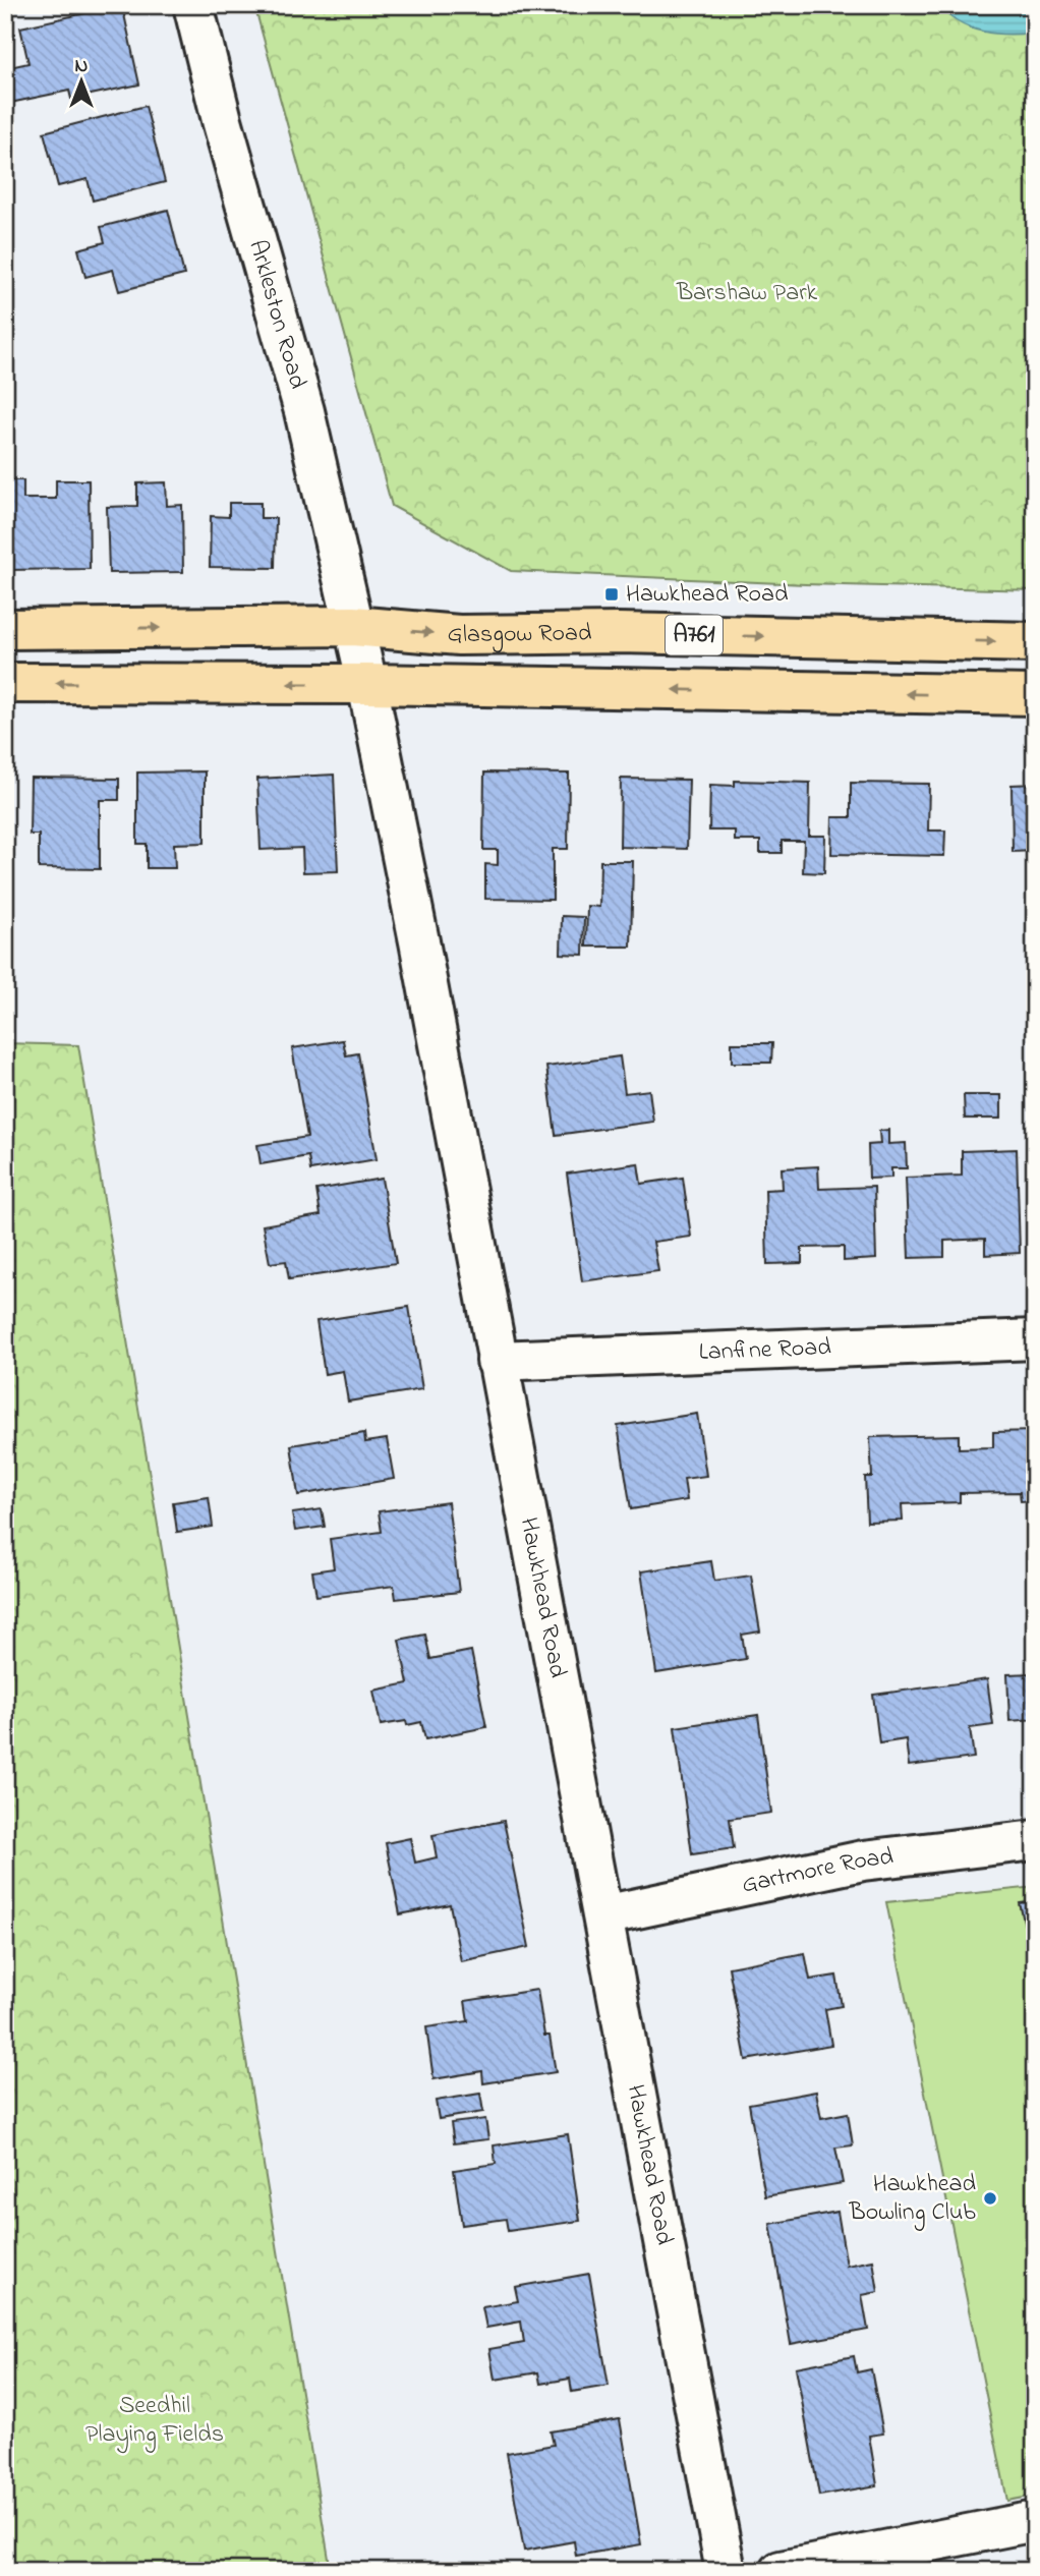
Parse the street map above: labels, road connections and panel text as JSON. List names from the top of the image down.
{
  "streets": {
    "main road": ["Glasgow Road", "A761"],
    "street": [
      "Arkleston Road",
      "Lanfine Road",
      "Hawkhead Road",
      "Gartmore Road"
    ]
  },
  "crossings": [
    ["Arkleston Road", "Glasgow Road"],
    ["Arkleston Road", "Hawkhead Road"],
    ["Glasgow Road", "Hawkhead Road"],
    ["Lanfine Road", "Hawkhead Road"],
    ["Hawkhead Road", "Gartmore Road"]
  ],
  "parks": ["Barshaw Park", "Seedhil Playing Fields"],
  "places": {
    "transit": ["Hawkhead Road"],
    "other": ["Hawkhead Bowling Club"]
  },
  "north": "top"
}
